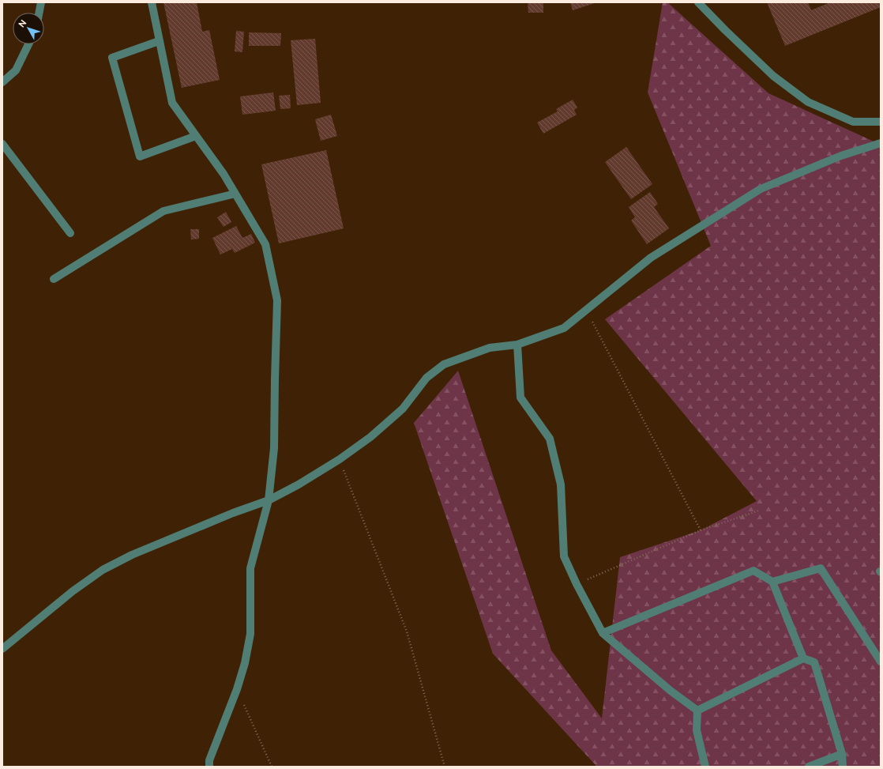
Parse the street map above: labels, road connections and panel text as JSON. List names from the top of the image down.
{
  "north": "top left"
}
